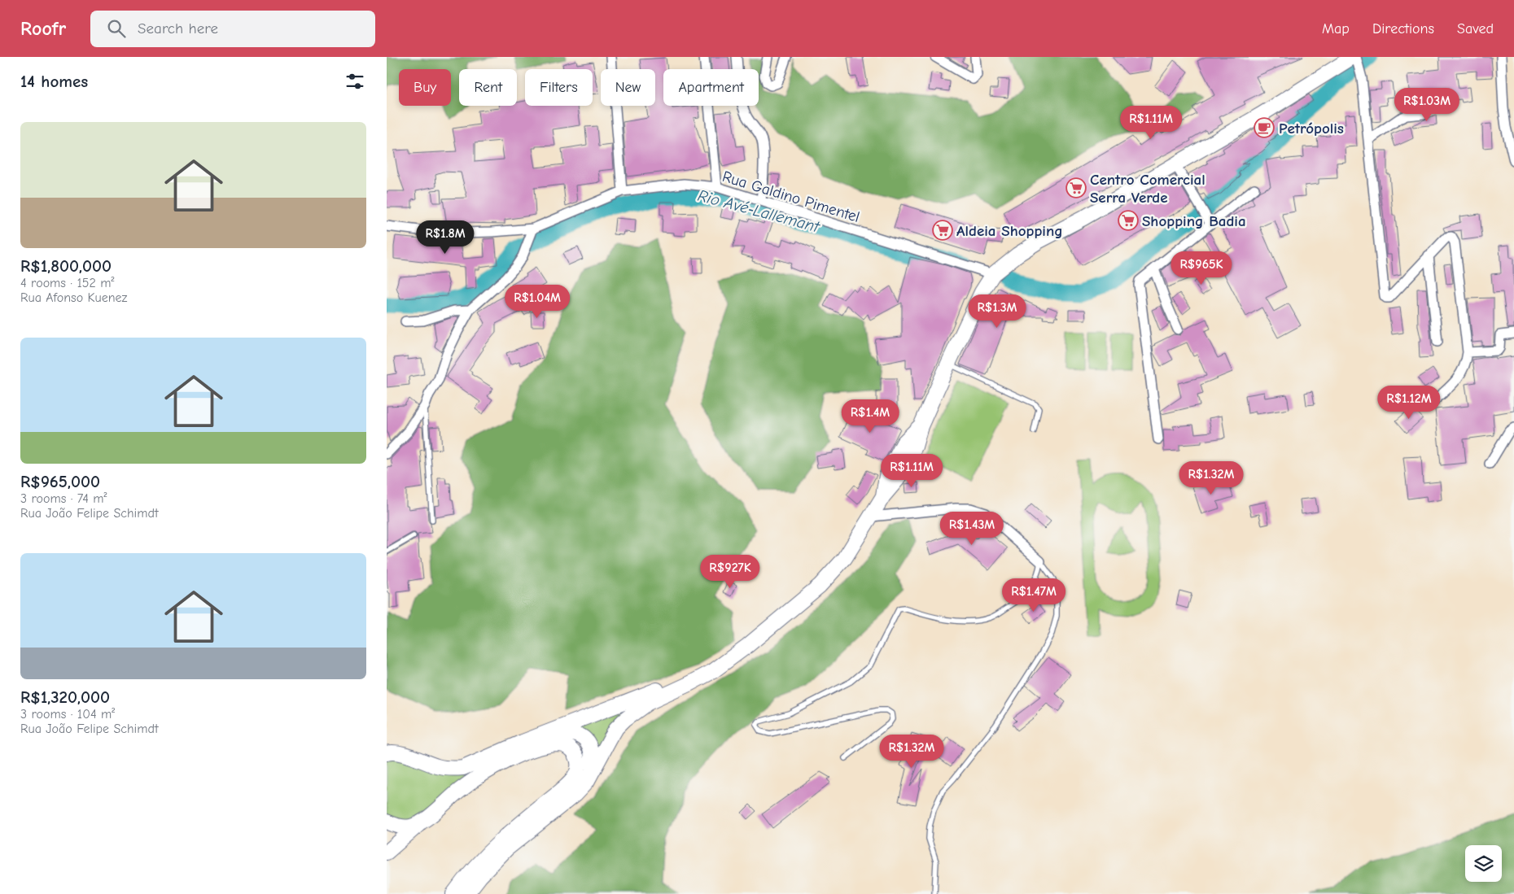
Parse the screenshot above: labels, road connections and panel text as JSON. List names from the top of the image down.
{
  "streets": {
    "street": ["Rua Galdino Pimentel"]
  },
  "water": ["Rio Avé‐Lallemant"],
  "places": {
    "cafe": ["Petrópolis"],
    "supermarket": ["Centro Comercial Serra Verde", "Shopping Badia", "Aldeia Shopping"]
  },
  "page": {
    "header": "Roofr",
    "search": "Search here",
    "nav": ["Map", "Directions", "Saved"],
    "heading": "14 homes",
    "chip": [
      "Buy",
      "Rent",
      "Filters",
      "New",
      "Apartment"
    ],
    "price": [
      "R$1.03M",
      "R$1.11M",
      "R$1.8M",
      "R$965K",
      "R$1.04M",
      "R$1.3M",
      "R$1.12M",
      "R$1.4M",
      "R$1.11M",
      "R$1.32M",
      "R$1.43M",
      "R$927K",
      "R$1.47M",
      "R$1.32M"
    ],
    "list": [
      {
        "name": "R$1,800,000",
        "note": "4 rooms · 152 m² · Rua Afonso Kuenez"
      },
      {
        "name": "R$965,000",
        "note": "3 rooms · 74 m² · Rua João Felipe Schimdt"
      },
      {
        "name": "R$1,320,000",
        "note": "3 rooms · 104 m² · Rua João Felipe Schimdt"
      }
    ]
  }
}
